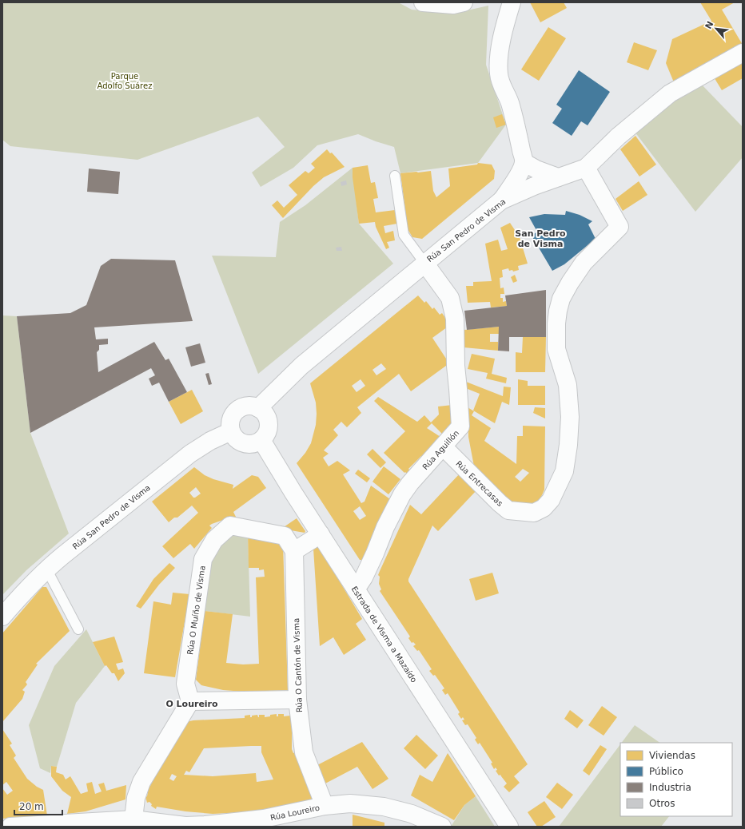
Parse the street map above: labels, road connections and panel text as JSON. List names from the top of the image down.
{
  "streets": {
    "street": [
      "Rúa San Pedro de Visma",
      "Rúa Aguillón",
      "Rúa Entrecasas",
      "Rúa O Muíño de Visma",
      "Estrada de Visma a Mazaído",
      "Rúa O Cantón de Visma",
      "Rúa Loureiro"
    ]
  },
  "crossings": [
    ["Rúa San Pedro de Visma", "Rúa Aguillón"],
    ["Rúa San Pedro de Visma", "Rúa Entrecasas"],
    ["Rúa San Pedro de Visma", "Estrada de Visma a Mazaído"],
    ["Rúa Aguillón", "Rúa Entrecasas"],
    ["Rúa Aguillón", "Estrada de Visma a Mazaído"],
    ["Rúa O Muíño de Visma", "Rúa O Cantón de Visma"],
    ["Rúa O Cantón de Visma", "Rúa Loureiro"]
  ],
  "districts": ["San Pedro de Visma", "O Loureiro"],
  "parks": ["Parque Adolfo Suárez"],
  "legend": [
    "Viviendas",
    "Público",
    "Industria",
    "Otros"
  ],
  "scale_bar": "20 m",
  "north": "top left"
}
